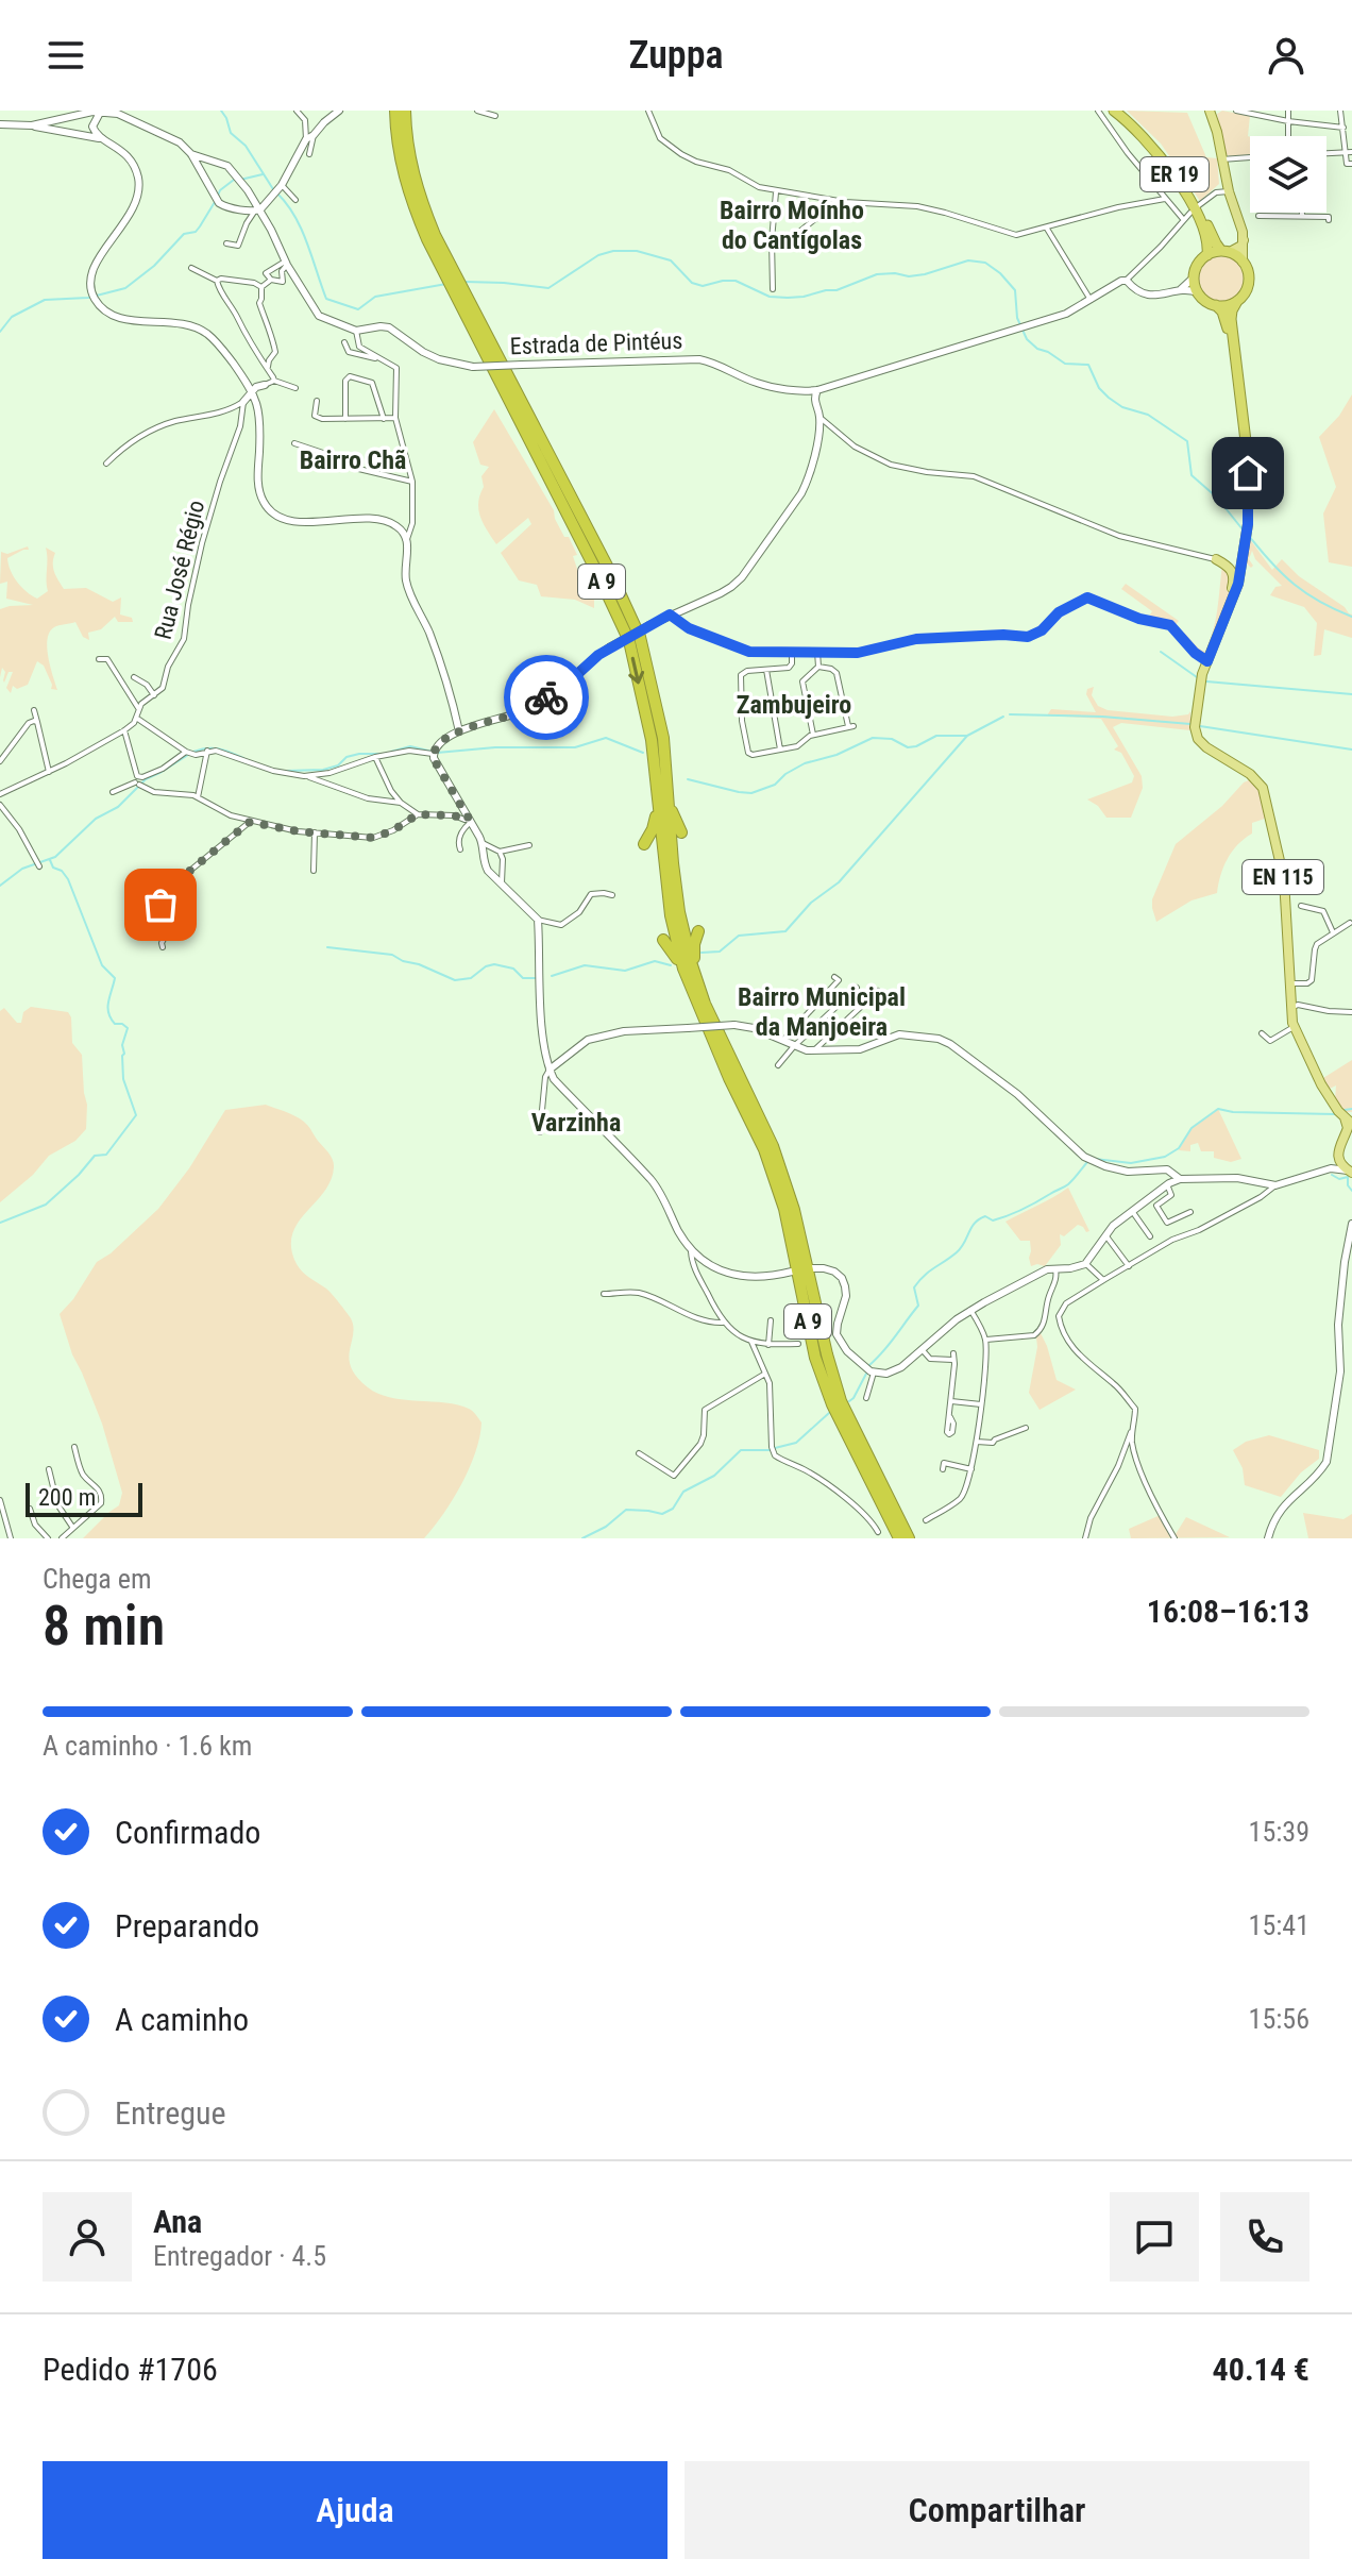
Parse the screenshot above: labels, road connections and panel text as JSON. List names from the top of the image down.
{
  "streets": {
    "highway": ["ER 19", "A 9", "EN 115"],
    "street": ["Estrada de Pintéus", "Rua José Régio"]
  },
  "crossings": [
    ["ER 19", "EN 115"]
  ],
  "districts": [
    "Bairro Moínho do Cantígolas",
    "Bairro Chã",
    "Zambujeiro",
    "Bairro Municipal da Manjoeira",
    "Varzinha"
  ],
  "scale_bar": "200 m",
  "page": {
    "header": "Zuppa",
    "scale": "200 m",
    "heading": ["8 min", "Chega em", "16:08–16:13"],
    "panel": [
      "Ana",
      "Entregador · 4.5",
      "Pedido #1706",
      "40.14 €"
    ],
    "bar": "A caminho · 1.6 km",
    "list": [
      ["Confirmado", "15:39"],
      ["Preparando", "15:41"],
      ["A caminho", "15:56"],
      "Entregue"
    ],
    "buttons": ["Ajuda", "Compartilhar"]
  }
}
